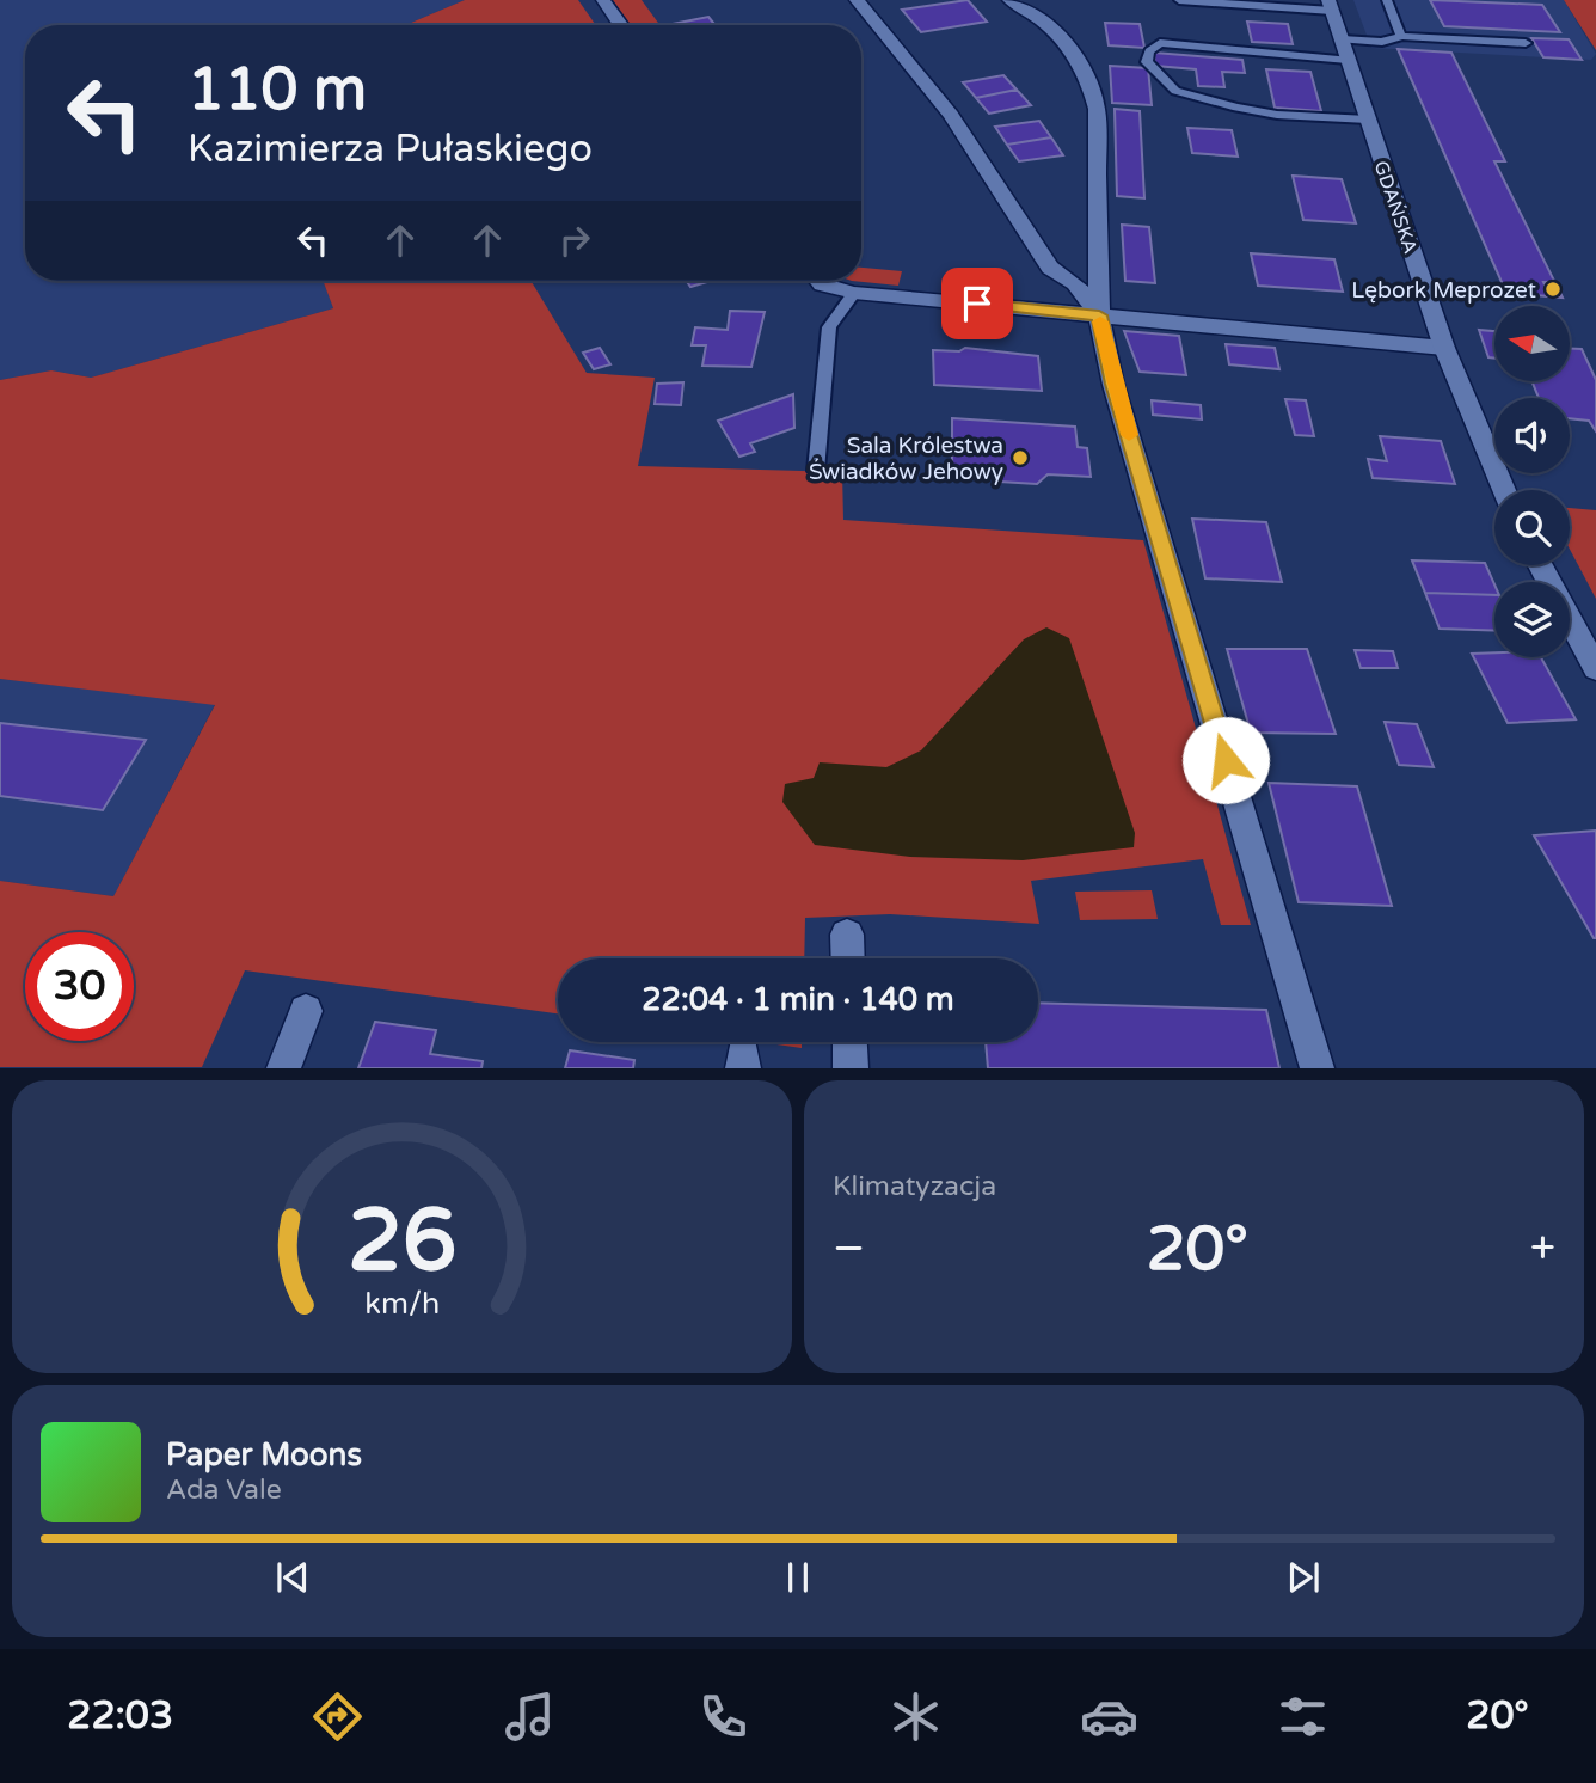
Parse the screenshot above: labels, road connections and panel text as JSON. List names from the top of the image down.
{
  "streets": {
    "street": ["GDAŃSKA"]
  },
  "places": ["Lębork Meprozet", "Sala Królestwa Świadków Jehowy"],
  "north": "left",
  "page": {
    "turn": ["110 m", "Kazimierza Pułaskiego"],
    "limit": "30",
    "trip": "22:04 · 1 min · 140 m",
    "tile": "Klimatyzacja",
    "heat": ["−", "20°", "+"],
    "song": ["Paper Moons", "Ada Vale"],
    "tabs": ["22:03", "20°"],
    "gauge": ["26", "km/h"]
  }
}
